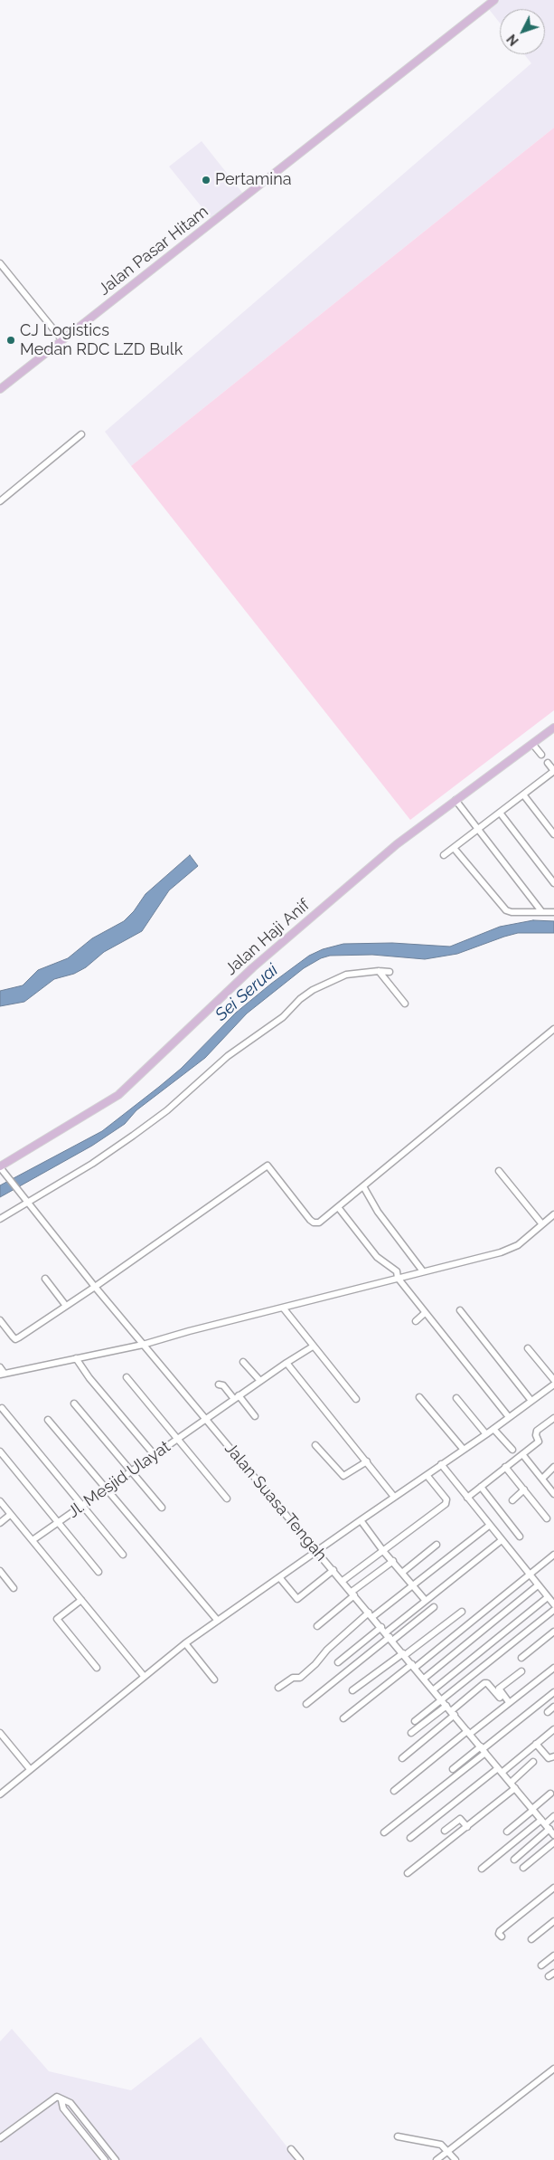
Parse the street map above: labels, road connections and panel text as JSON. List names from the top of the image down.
{
  "streets": {
    "main road": ["Jalan Pasar Hitam", "Jalan Haji Anif"],
    "street": ["Jl. Mesjid Ulayat", "Jalan Suasa Tengah"]
  },
  "crossings": [
    ["Jalan Haji Anif", "Jalan Suasa Tengah"],
    ["Jl. Mesjid Ulayat", "Jalan Suasa Tengah"]
  ],
  "water": ["Sei Seruai"],
  "places": ["Pertamina", "CJ Logistics Medan RDC LZD Bulk"],
  "north": "bottom left"
}
